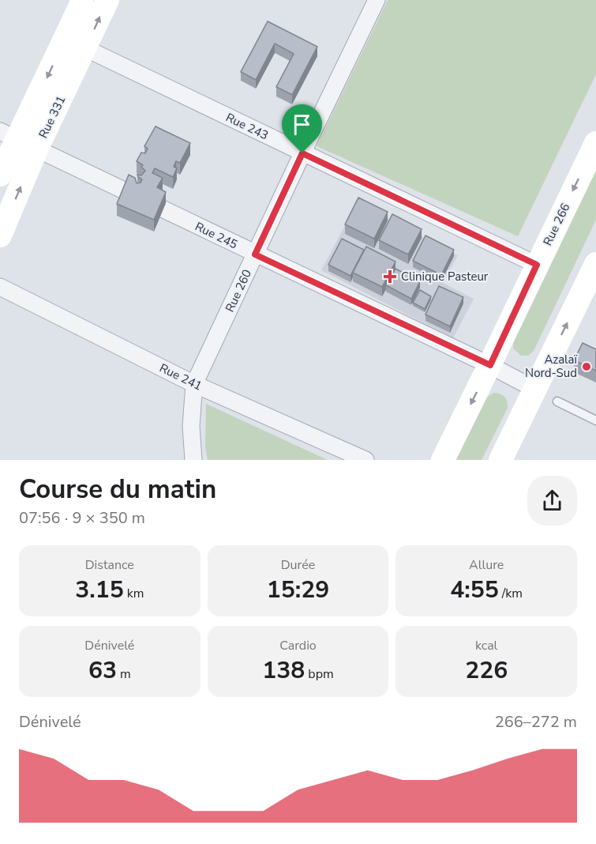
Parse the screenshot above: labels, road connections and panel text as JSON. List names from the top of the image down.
{
  "streets": {
    "main road": ["Rue 331", "Rue 266"],
    "street": [
      "Rue 243",
      "Rue 245",
      "Rue 260",
      "Rue 241"
    ]
  },
  "crossings": [
    ["Rue 331", "Rue 243"],
    ["Rue 331", "Rue 245"],
    ["Rue 243", "Rue 266"],
    ["Rue 243", "Rue 260"],
    ["Rue 266", "Rue 245"],
    ["Rue 245", "Rue 260"],
    ["Rue 260", "Rue 241"]
  ],
  "places": {
    "health": ["Clinique Pasteur"],
    "other": ["Azalaï Nord-Sud"]
  },
  "page": {
    "heading": ["Course du matin", "07:56 · 9 × 350 m"],
    "stats": [
      ["Distance", "3.15 km"],
      ["Durée", "15:29"],
      ["Allure", "4:55 /km"],
      ["Dénivelé", "63 m"],
      ["Cardio", "138 bpm"],
      ["kcal", "226"]
    ],
    "chart": ["Dénivelé", "266–272 m"]
  }
}
